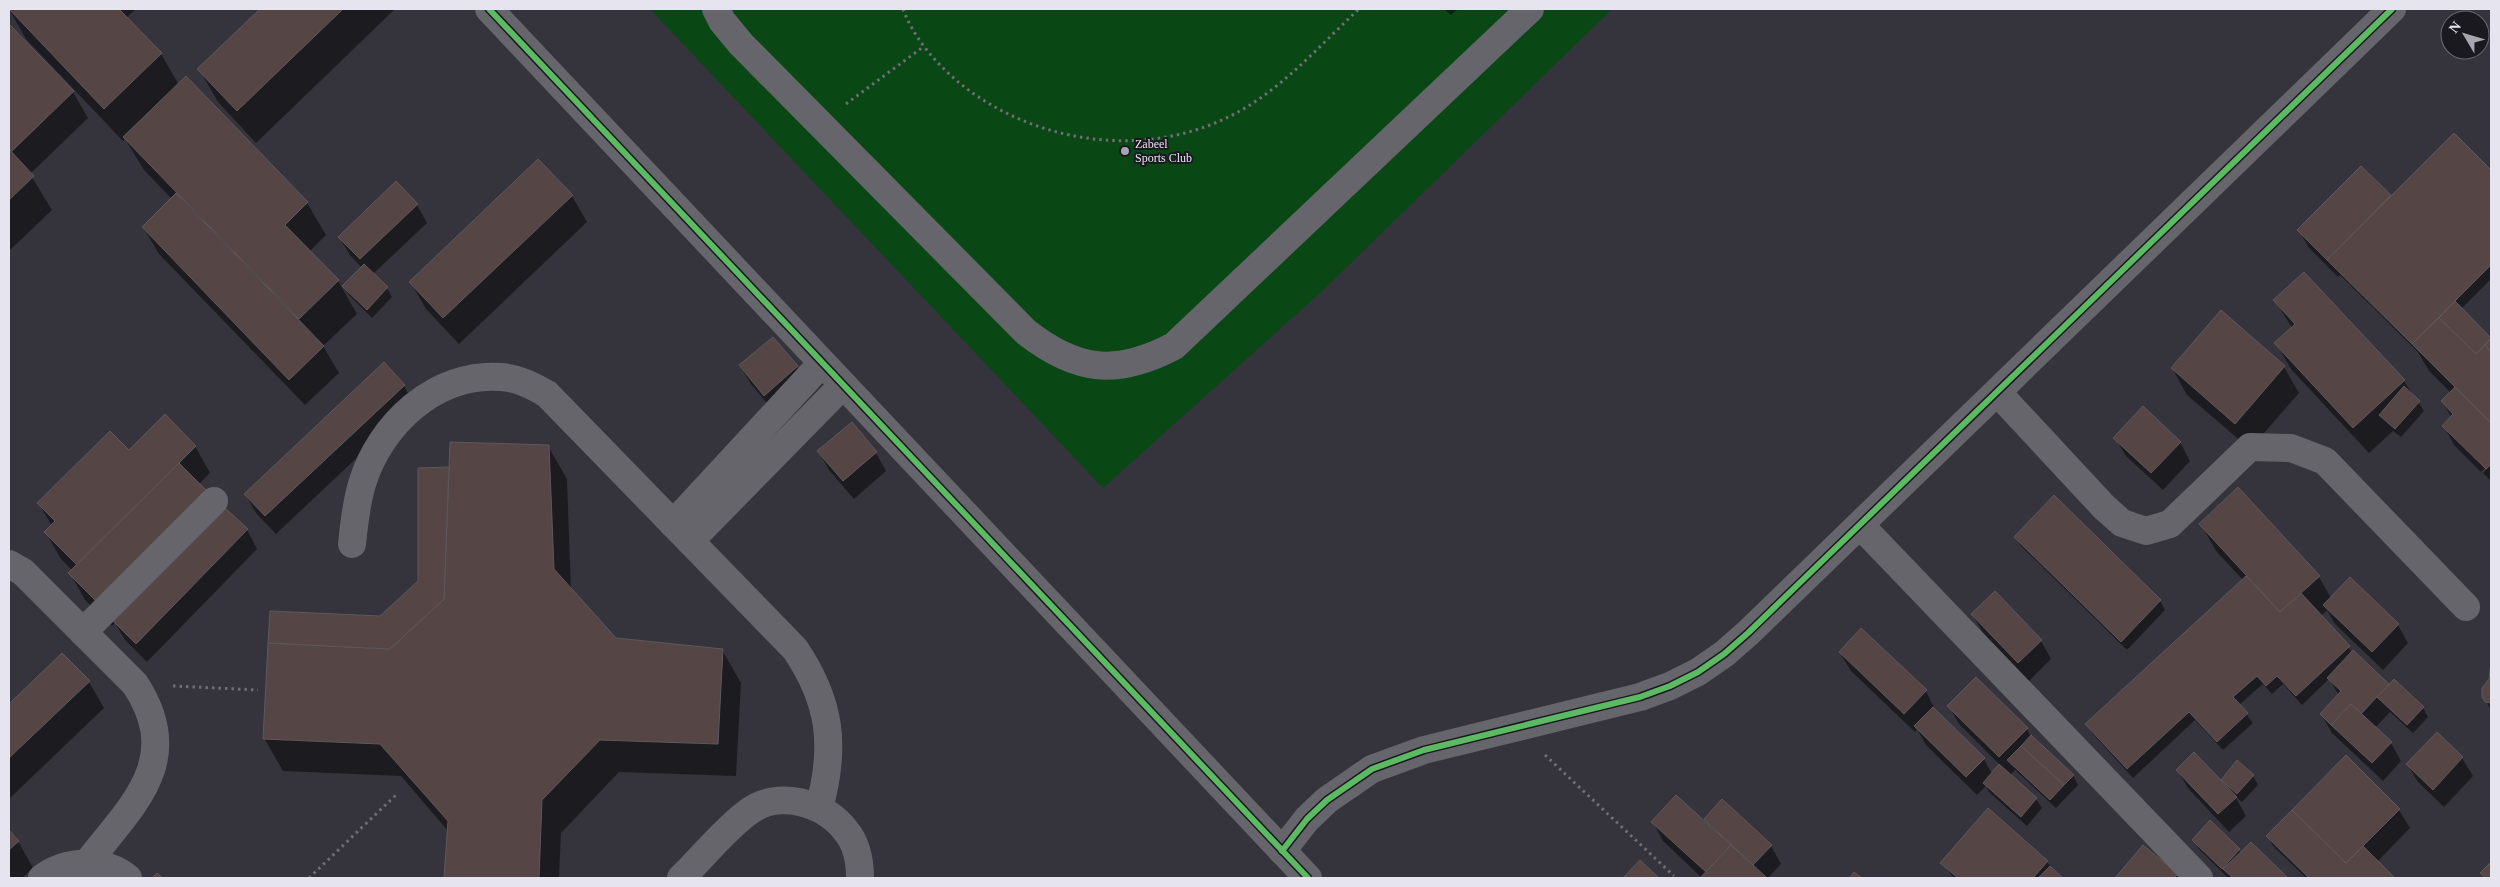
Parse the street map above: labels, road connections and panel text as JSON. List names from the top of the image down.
{
  "places": ["Zabeel Sports Club"],
  "north": "top left"
}
